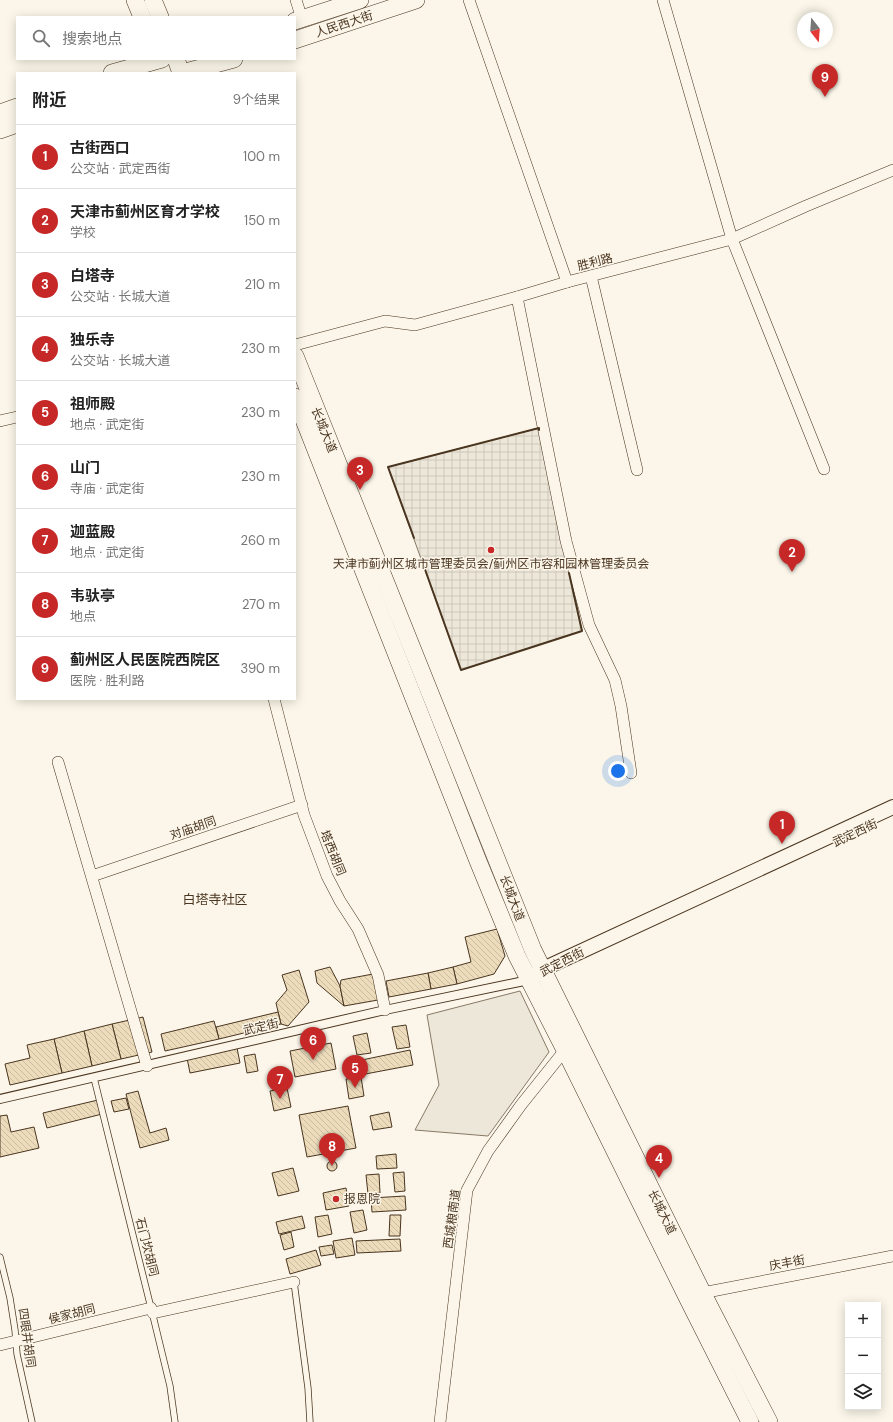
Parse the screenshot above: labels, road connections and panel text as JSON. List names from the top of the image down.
{
  "streets": {
    "main road": ["人民西大街", "长城大道"],
    "street": [
      "胜利路",
      "对庙胡同",
      "武定西街",
      "塔西胡同",
      "武定街",
      "西城粮南道",
      "庆丰街",
      "侯家胡同"
    ],
    "lane": ["石门坎胡同", "四眼井胡同"]
  },
  "crossings": [
    ["长城大道", "武定西街"],
    ["长城大道", "武定街"],
    ["长城大道", "西城粮南道"],
    ["长城大道", "庆丰街"],
    ["对庙胡同", "塔西胡同"],
    ["武定西街", "武定街"],
    ["塔西胡同", "武定街"],
    ["武定街", "石门坎胡同"],
    ["石门坎胡同", "侯家胡同"],
    ["侯家胡同", "四眼井胡同"]
  ],
  "districts": ["白塔寺社区"],
  "places": ["天津市蓟州区城市管理委员会/蓟州区市容和园林管理委员会", "报恩院"],
  "north": "bottom",
  "page": {
    "search": "搜索地点",
    "pins": [
      "9",
      "3",
      "2",
      "1",
      "6",
      "5",
      "7",
      "8",
      "4"
    ],
    "heading": ["附近", "9个结果"],
    "list": [
      {
        "mark": "1",
        "name": "古街西口",
        "note": "公交站 · 武定西街",
        "value": "100 m"
      },
      {
        "mark": "2",
        "name": "天津市蓟州区育才学校",
        "note": "学校",
        "value": "150 m"
      },
      {
        "mark": "3",
        "name": "白塔寺",
        "note": "公交站 · 长城大道",
        "value": "210 m"
      },
      {
        "mark": "4",
        "name": "独乐寺",
        "note": "公交站 · 长城大道",
        "value": "230 m"
      },
      {
        "mark": "5",
        "name": "祖师殿",
        "note": "地点 · 武定街",
        "value": "230 m"
      },
      {
        "mark": "6",
        "name": "山门",
        "note": "寺庙 · 武定街",
        "value": "230 m"
      },
      {
        "mark": "7",
        "name": "迦蓝殿",
        "note": "地点 · 武定街",
        "value": "260 m"
      },
      {
        "mark": "8",
        "name": "韦驮亭",
        "note": "地点",
        "value": "270 m"
      },
      {
        "mark": "9",
        "name": "蓟州区人民医院西院区",
        "note": "医院 · 胜利路",
        "value": "390 m"
      }
    ],
    "map_buttons": ["+", "−"]
  }
}
